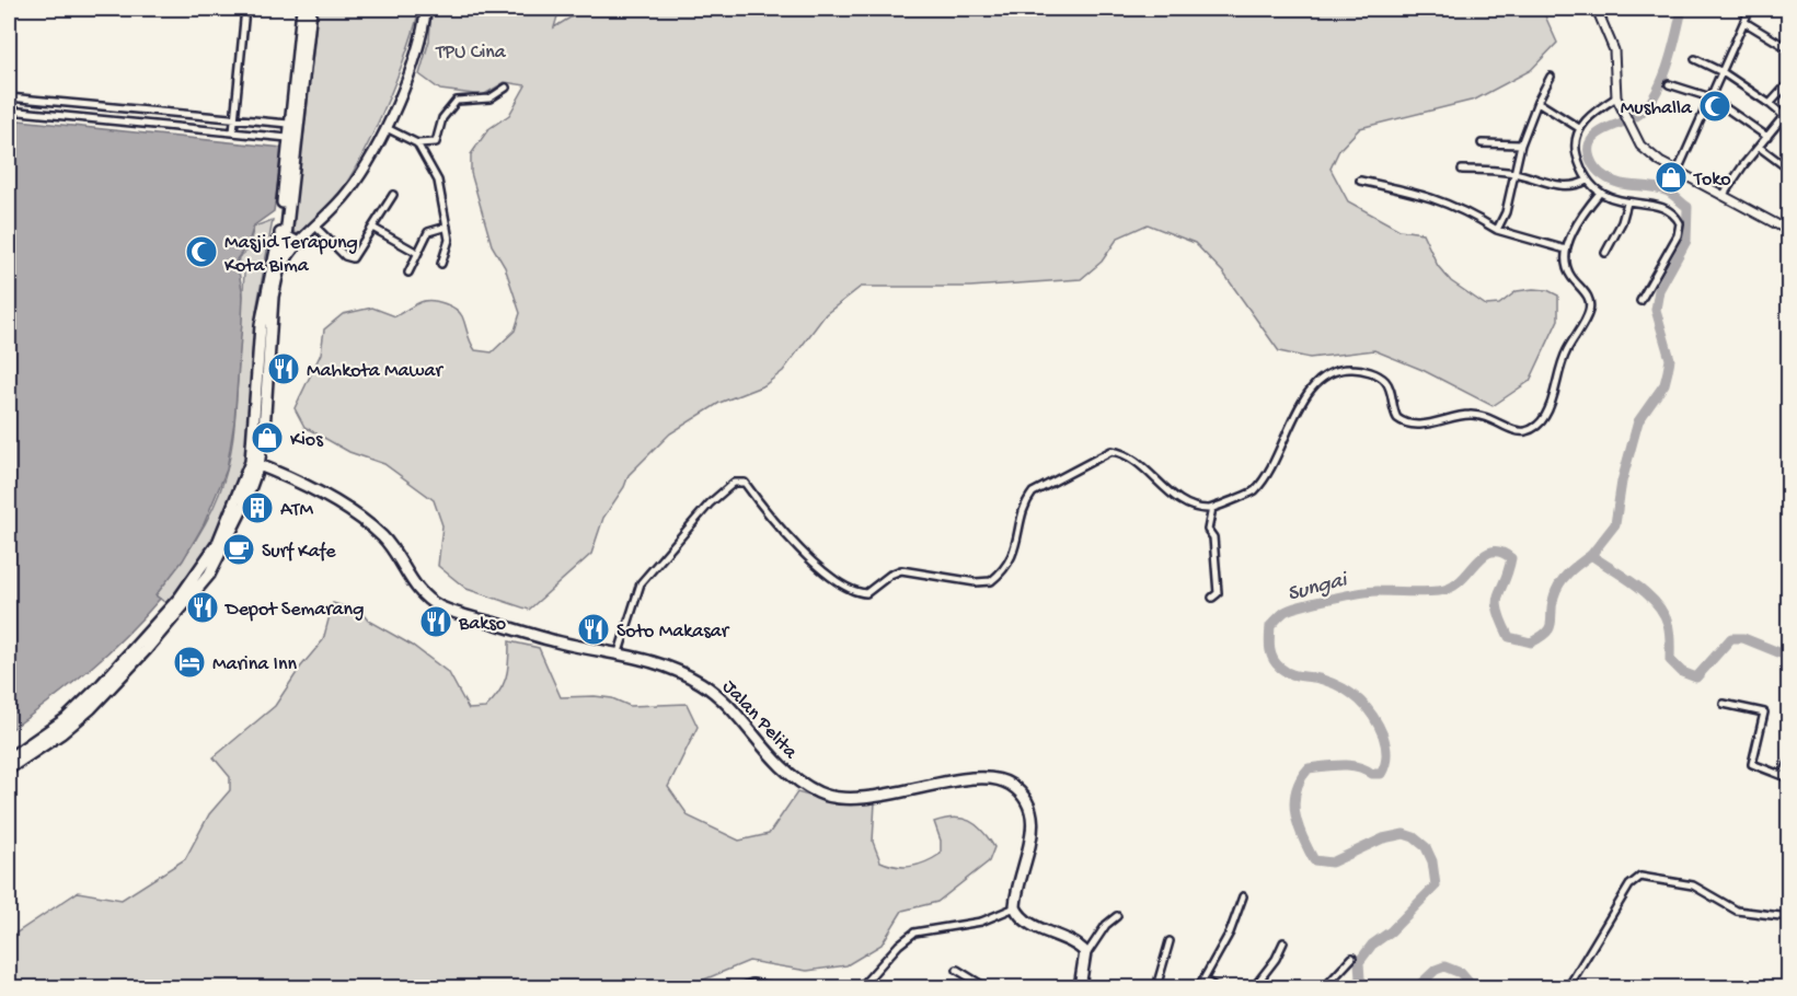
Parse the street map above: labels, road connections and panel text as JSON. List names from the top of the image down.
{
  "streets": {
    "highway": ["Jalan Pelita"]
  },
  "water": ["Sungai"],
  "parks": ["TPU Cina"],
  "places": {
    "mosque": ["Mushalla", "Masjid Terapung Kota Bima"],
    "shop": ["Toko", "Kios"],
    "restaurant": [
      "Mahkota Mawar",
      "Depot Semarang",
      "Bakso",
      "Soto Makasar"
    ],
    "building": ["ATM"],
    "cafe": ["Surf Kafe"],
    "hotel": ["Marina Inn"]
  }
}
